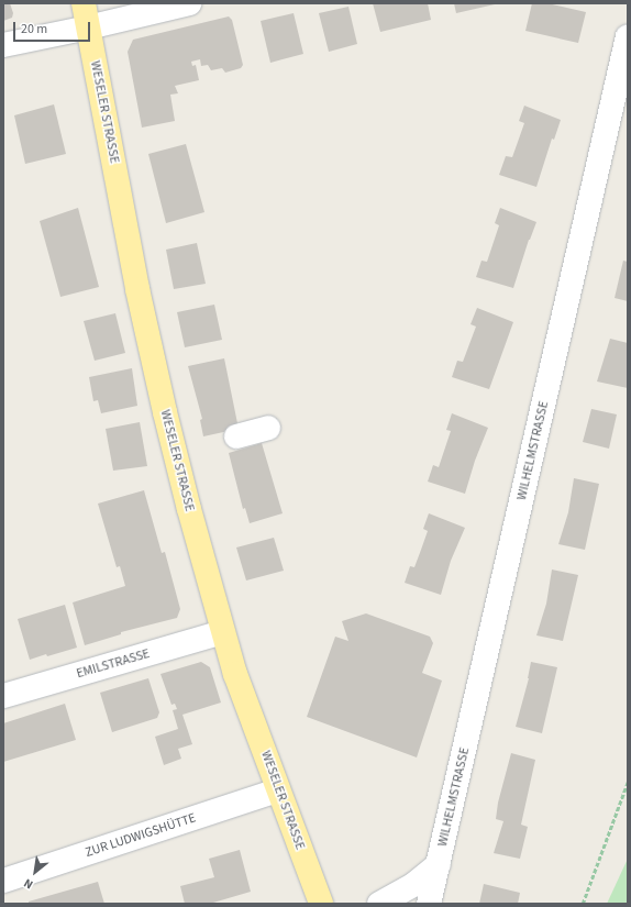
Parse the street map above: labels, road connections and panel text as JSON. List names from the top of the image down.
{
  "streets": {
    "main road": ["WESELER STRASSE"],
    "street": ["WILHELMSTRASSE", "EMILSTRASSE", "ZUR LUDWIGSHÜTTE"]
  },
  "crossings": [
    ["WESELER STRASSE", "EMILSTRASSE"],
    ["WESELER STRASSE", "ZUR LUDWIGSHÜTTE"]
  ],
  "scale_bar": "20 m",
  "north": "bottom left"
}
